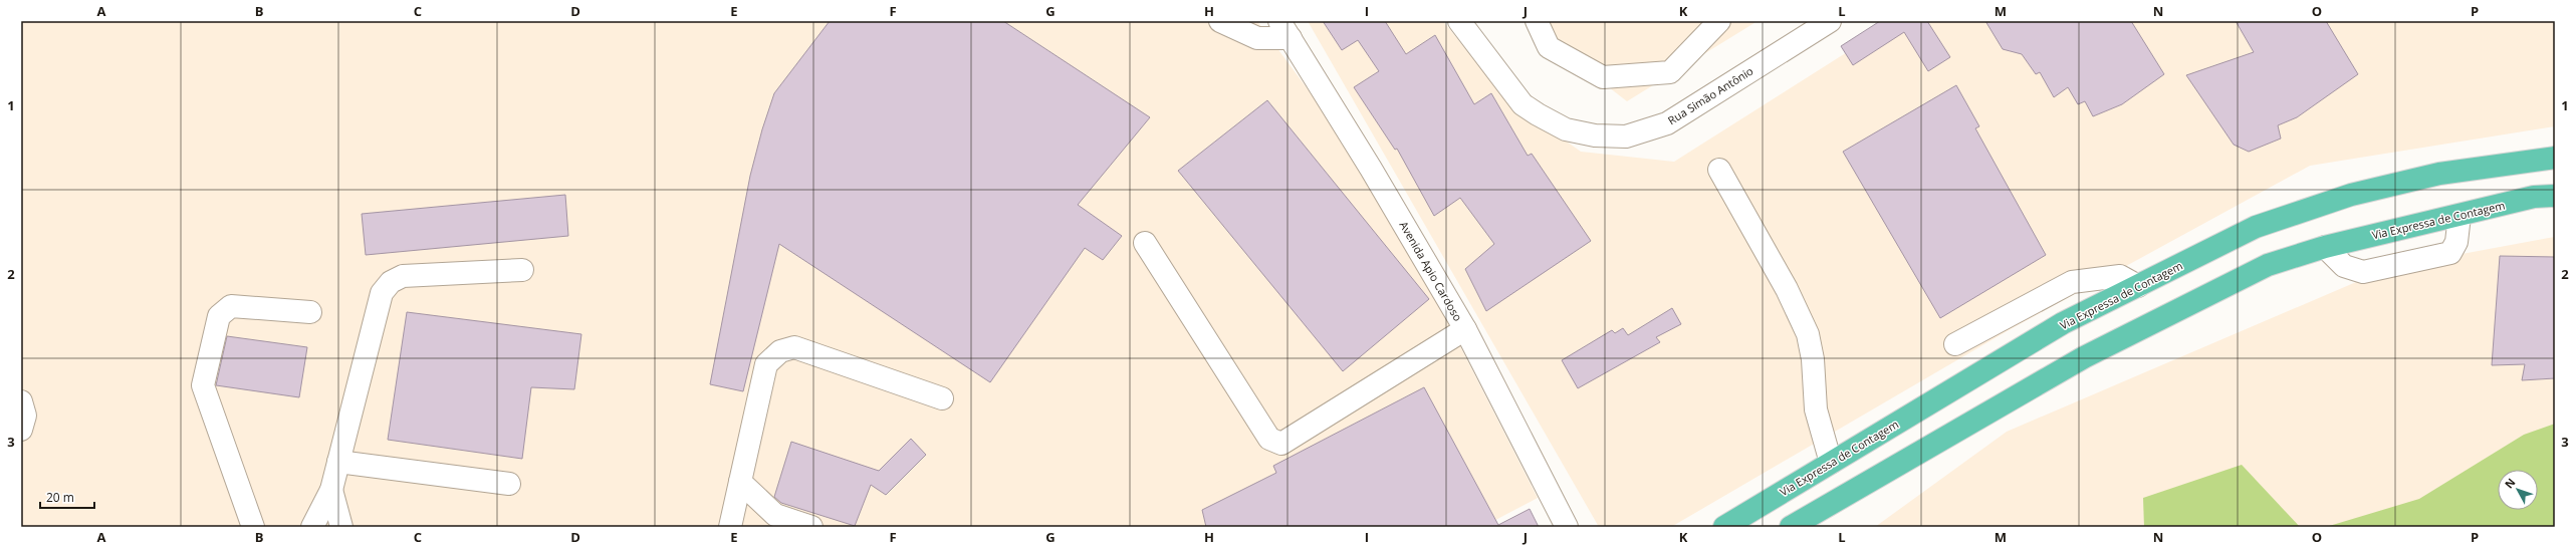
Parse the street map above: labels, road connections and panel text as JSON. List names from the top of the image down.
{
  "streets": {
    "highway": ["Via Expressa de Contagem"],
    "street": ["Rua Simão Antônio", "Avenida Apio Cardoso"]
  },
  "scale_bar": "20 m",
  "north": "top left",
  "grid": {
    "columns": [
      "A",
      "B",
      "C",
      "D",
      "E",
      "F",
      "G",
      "H",
      "I",
      "J",
      "K",
      "L",
      "M",
      "N",
      "O",
      "P"
    ],
    "rows": ["1", "2", "3"]
  }
}
